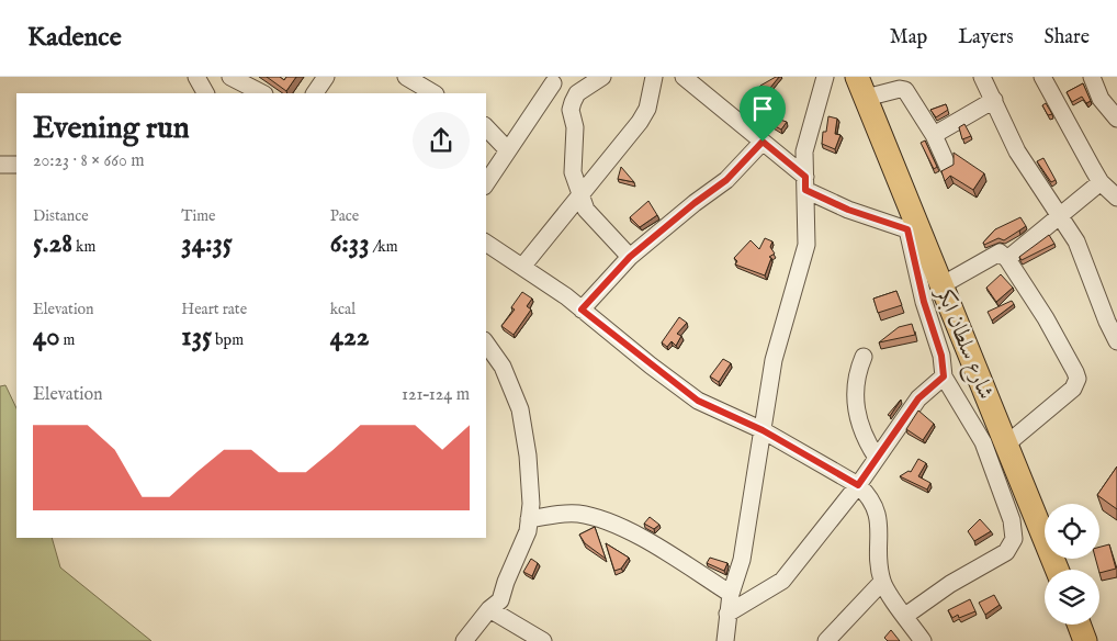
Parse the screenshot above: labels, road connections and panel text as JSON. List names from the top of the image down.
{
  "streets": {
    "highway": ["شارع سلطان ابكر"]
  },
  "page": {
    "header": "Kadence",
    "nav": ["Map", "Layers", "Share"],
    "heading": ["Evening run", "20:23 · 8 × 660 m"],
    "stats": [
      ["Distance", "5.28 km"],
      ["Time", "34:35"],
      ["Pace", "6:33 /km"],
      ["Elevation", "40 m"],
      ["Heart rate", "135 bpm"],
      ["kcal", "422"]
    ],
    "chart": ["Elevation", "121–124 m"]
  }
}
